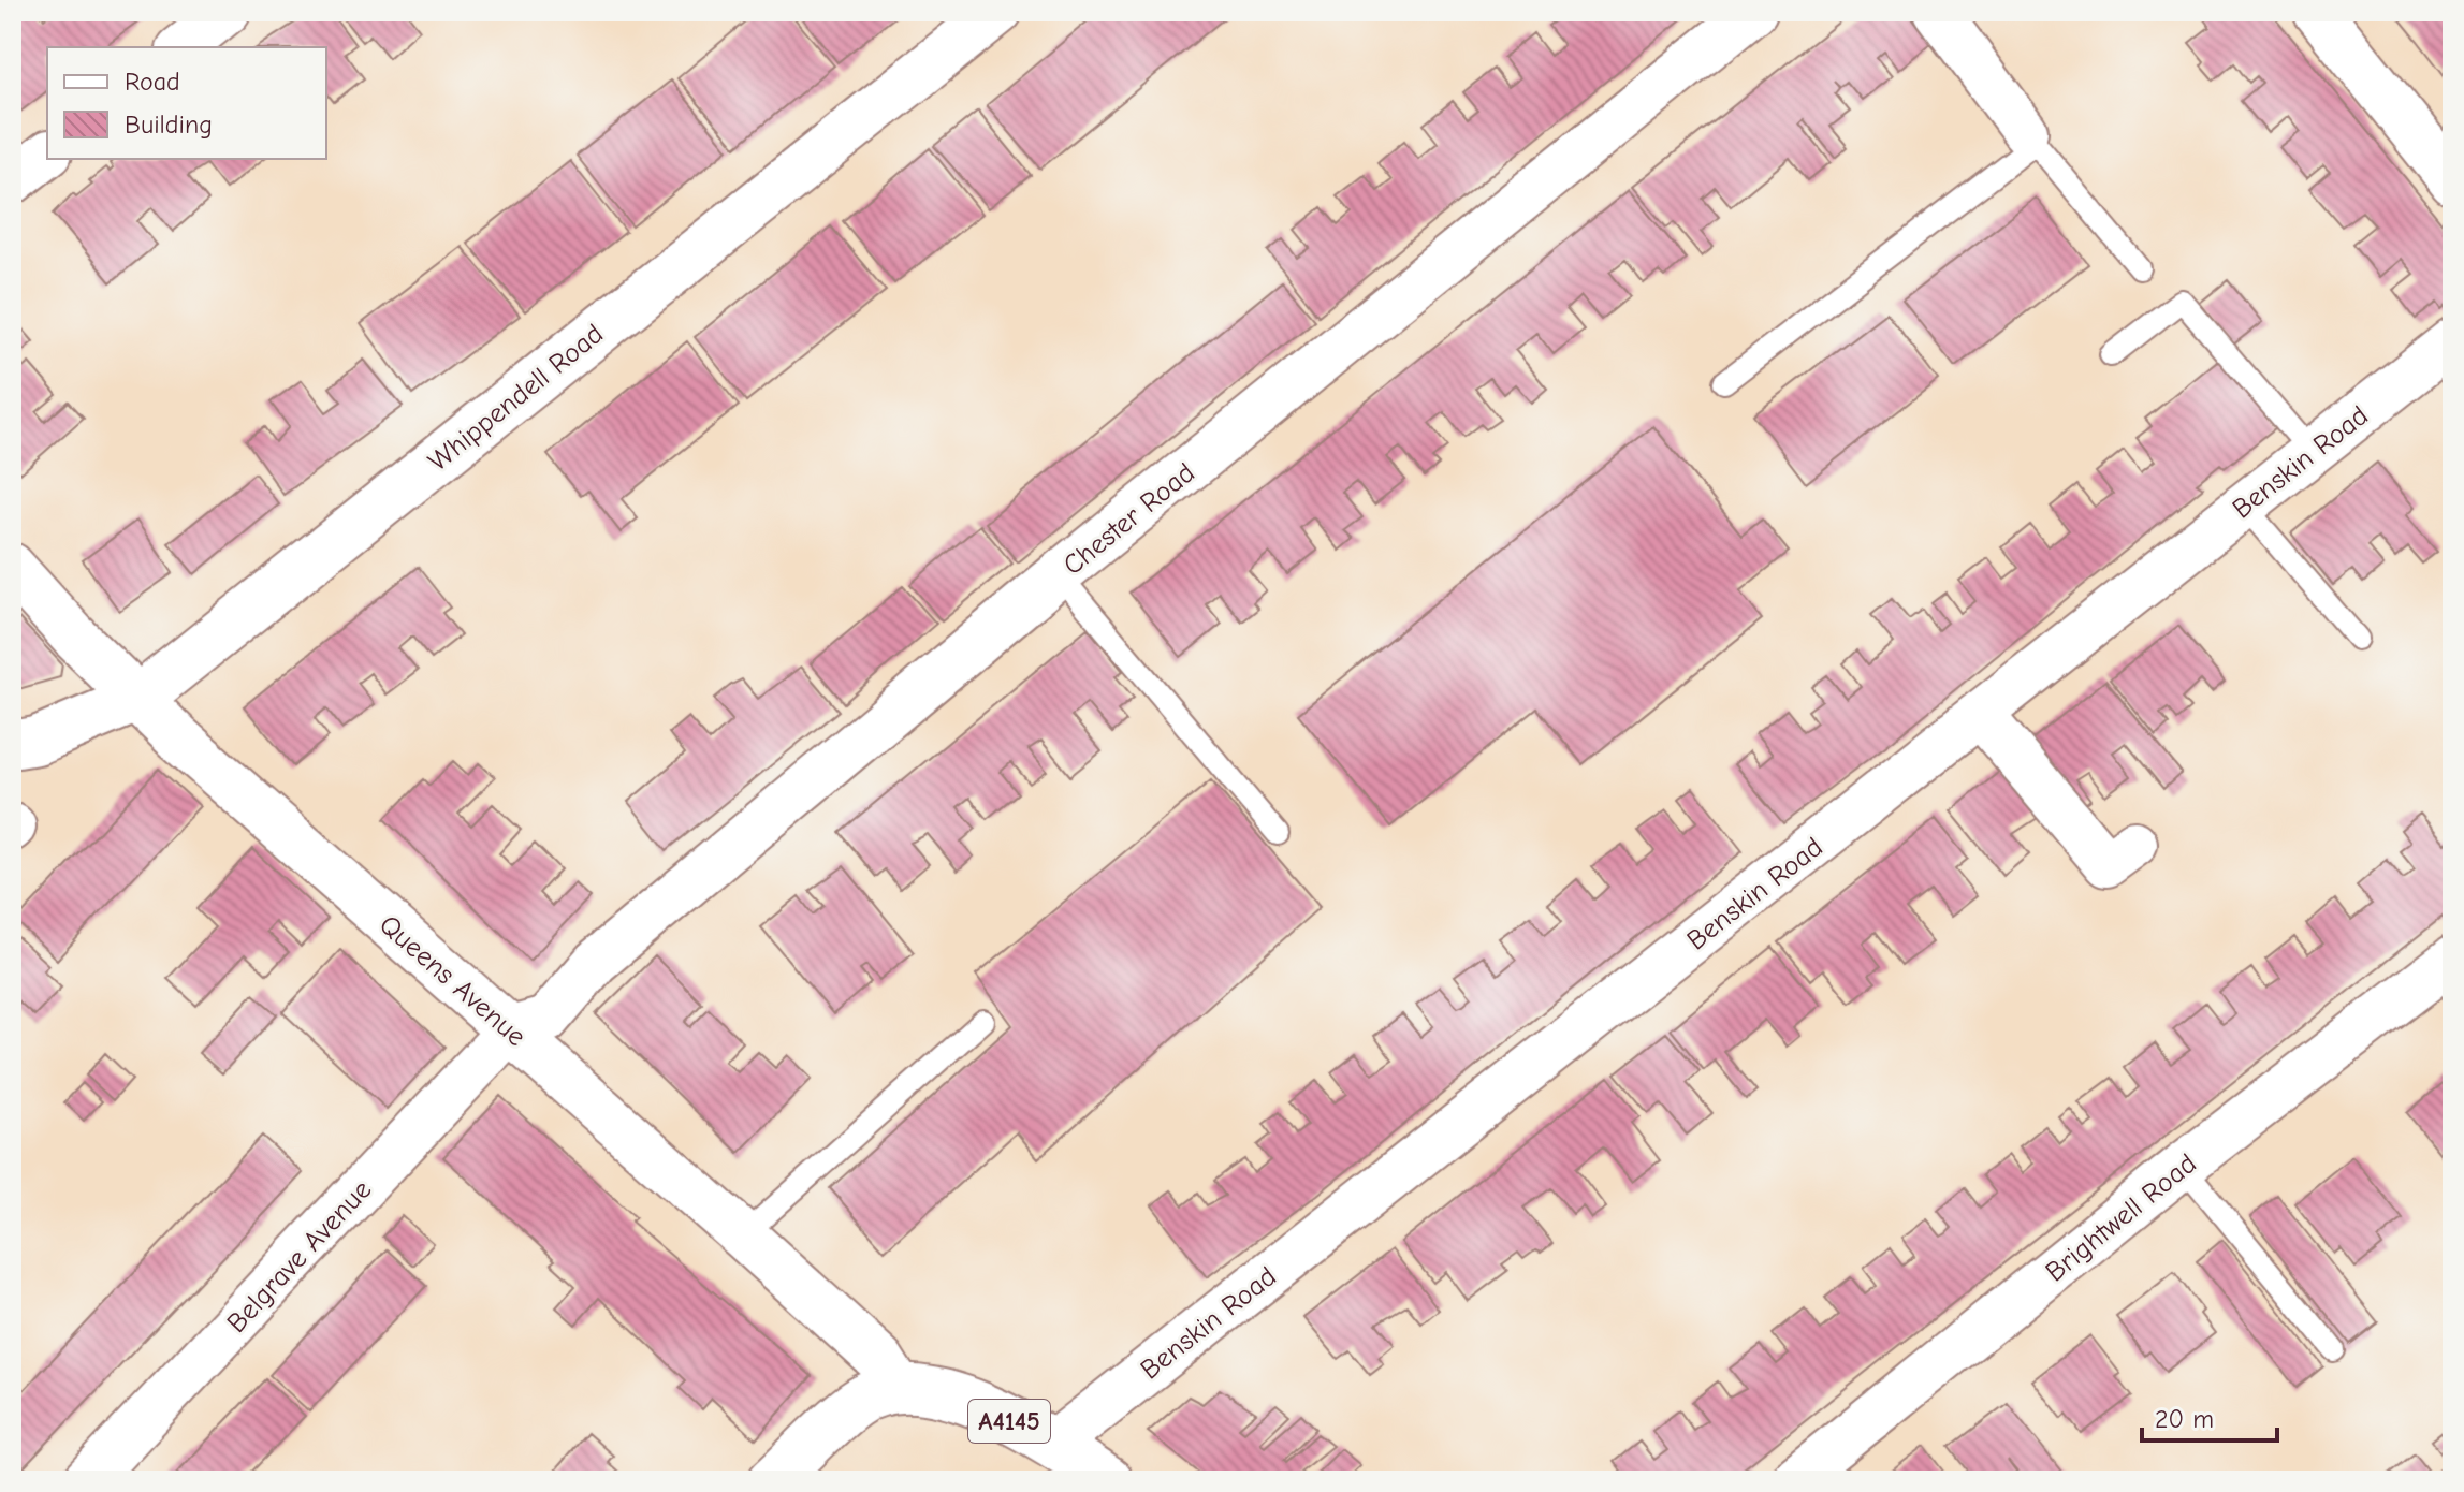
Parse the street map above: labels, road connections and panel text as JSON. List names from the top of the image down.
{
  "streets": {
    "street": [
      "Whippendell Road",
      "Benskin Road",
      "Chester Road",
      "Queens Avenue",
      "Brightwell Road",
      "Belgrave Avenue",
      "A4145"
    ]
  },
  "crossings": [
    ["Whippendell Road", "Queens Avenue"],
    ["Benskin Road", "A4145"],
    ["Chester Road", "Queens Avenue"],
    ["Chester Road", "Belgrave Avenue"],
    ["Queens Avenue", "Belgrave Avenue"],
    ["Queens Avenue", "A4145"]
  ],
  "legend": ["Road", "Building"],
  "scale_bar": "20 m"
}
